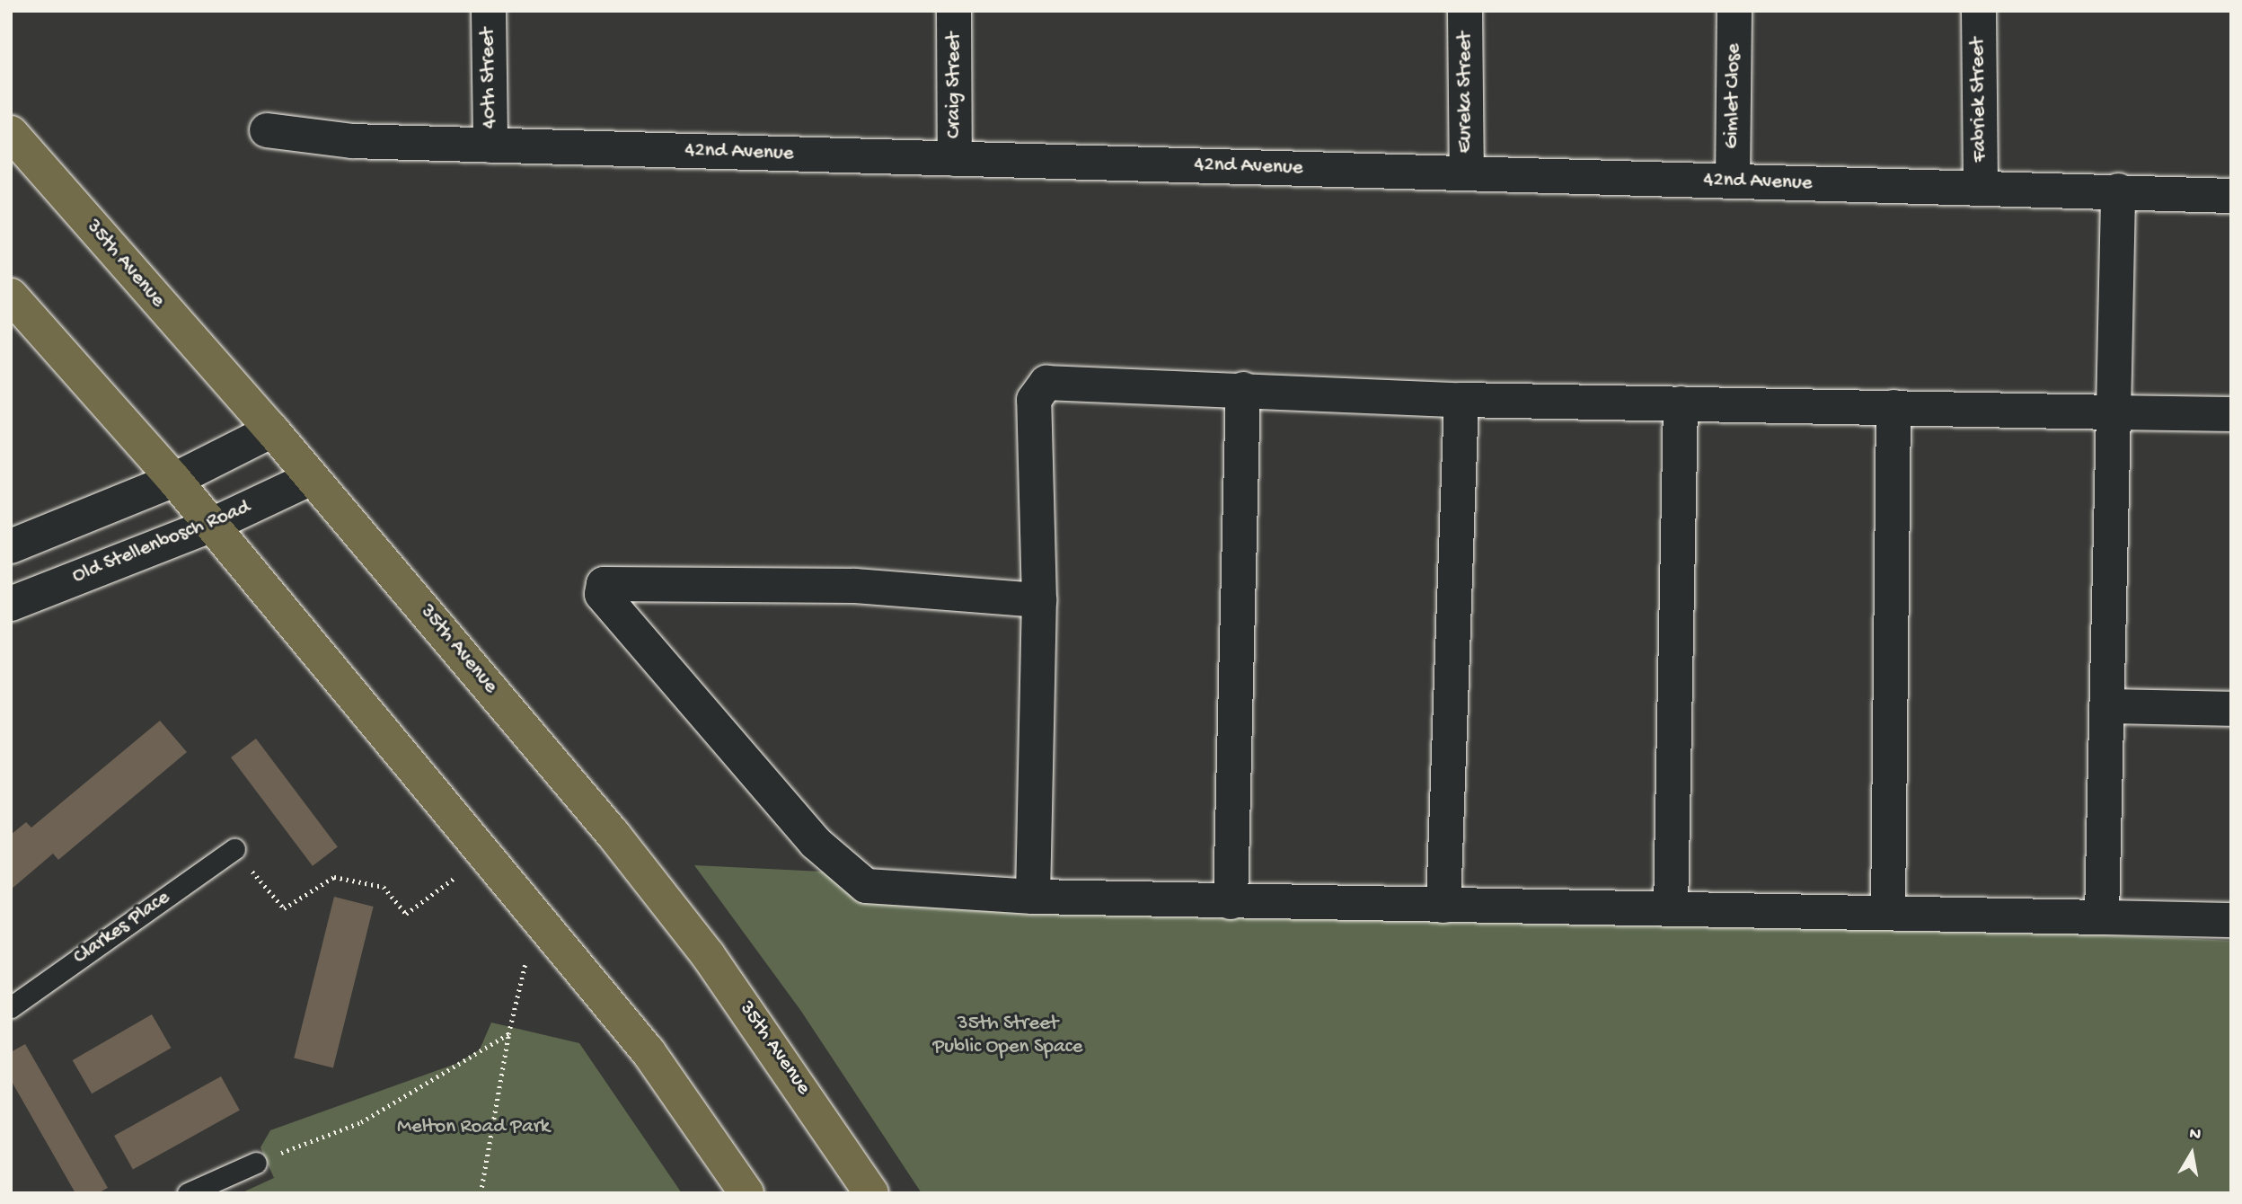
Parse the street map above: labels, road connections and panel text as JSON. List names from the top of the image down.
{
  "streets": {
    "main road": ["35th Avenue"],
    "street": [
      "40th Street",
      "Craig Street",
      "Eureka Street",
      "Gimlet Close",
      "Fabriek Street",
      "42nd Avenue",
      "Old Stellenbosch Road"
    ],
    "lane": ["Clarkes Place"]
  },
  "crossings": [
    ["40th Street", "42nd Avenue"],
    ["Craig Street", "42nd Avenue"],
    ["Eureka Street", "42nd Avenue"],
    ["Gimlet Close", "42nd Avenue"],
    ["Fabriek Street", "42nd Avenue"],
    ["35th Avenue", "Old Stellenbosch Road"]
  ],
  "parks": ["35th Street Public Open Space", "Melton Road Park"],
  "north": "top"
}
